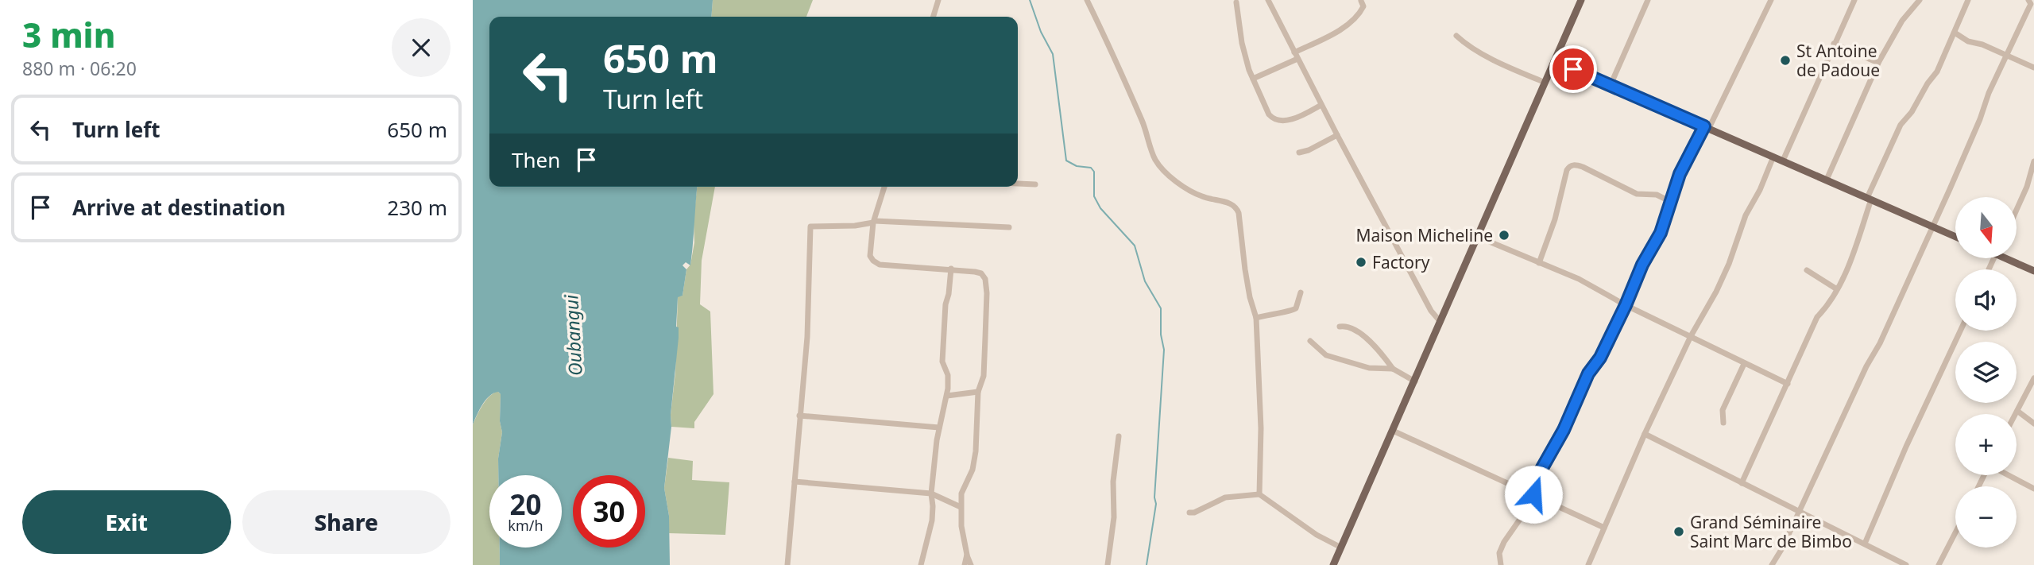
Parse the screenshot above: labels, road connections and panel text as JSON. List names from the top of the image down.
{
  "water": ["Oubangui"],
  "places": [
    "St Antoine de Padoue",
    "Maison Micheline",
    "Factory",
    "Grand Séminaire Saint Marc de Bimbo"
  ],
  "north": "bottom",
  "page": {
    "heading": ["3 min", "880 m · 06:20"],
    "turn": ["650 m", "Turn left"],
    "list": [
      {
        "name": "Turn left",
        "value": "650 m"
      },
      {
        "name": "Arrive at destination",
        "value": "230 m"
      }
    ],
    "then": "Then",
    "map_buttons": ["+", "−"],
    "speed": "20 km/h",
    "limit": "30",
    "buttons": ["Exit", "Share"]
  }
}
